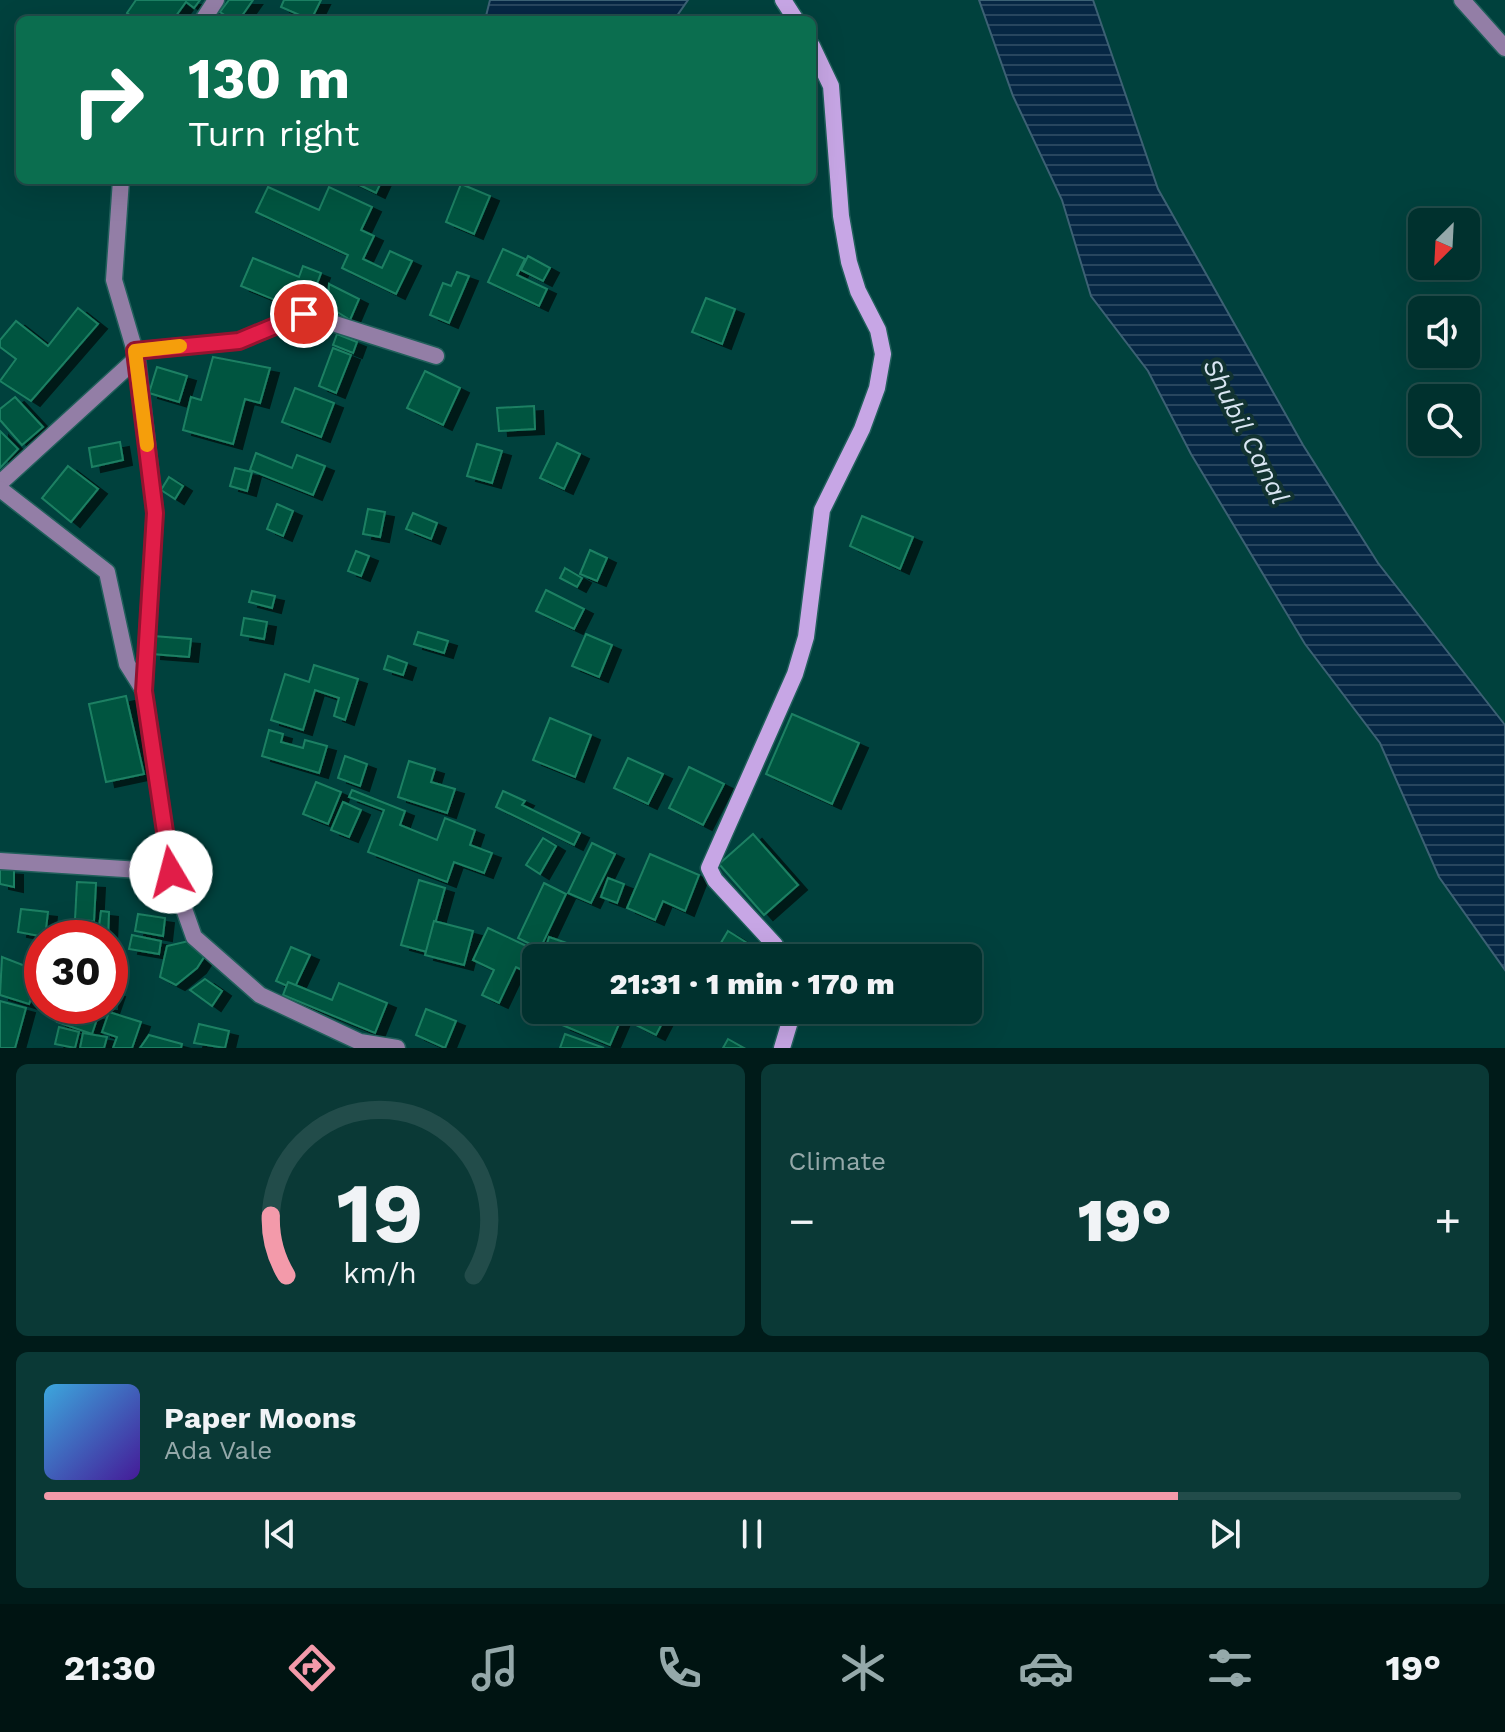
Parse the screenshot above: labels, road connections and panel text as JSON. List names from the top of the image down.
{
  "water": ["Shubil Canal"],
  "north": "bottom left",
  "page": {
    "turn": ["130 m", "Turn right"],
    "limit": "30",
    "trip": "21:31 · 1 min · 170 m",
    "tile": "Climate",
    "heat": ["−", "19°", "+"],
    "song": ["Paper Moons", "Ada Vale"],
    "tabs": ["21:30", "19°"],
    "gauge": ["19", "km/h"]
  }
}
